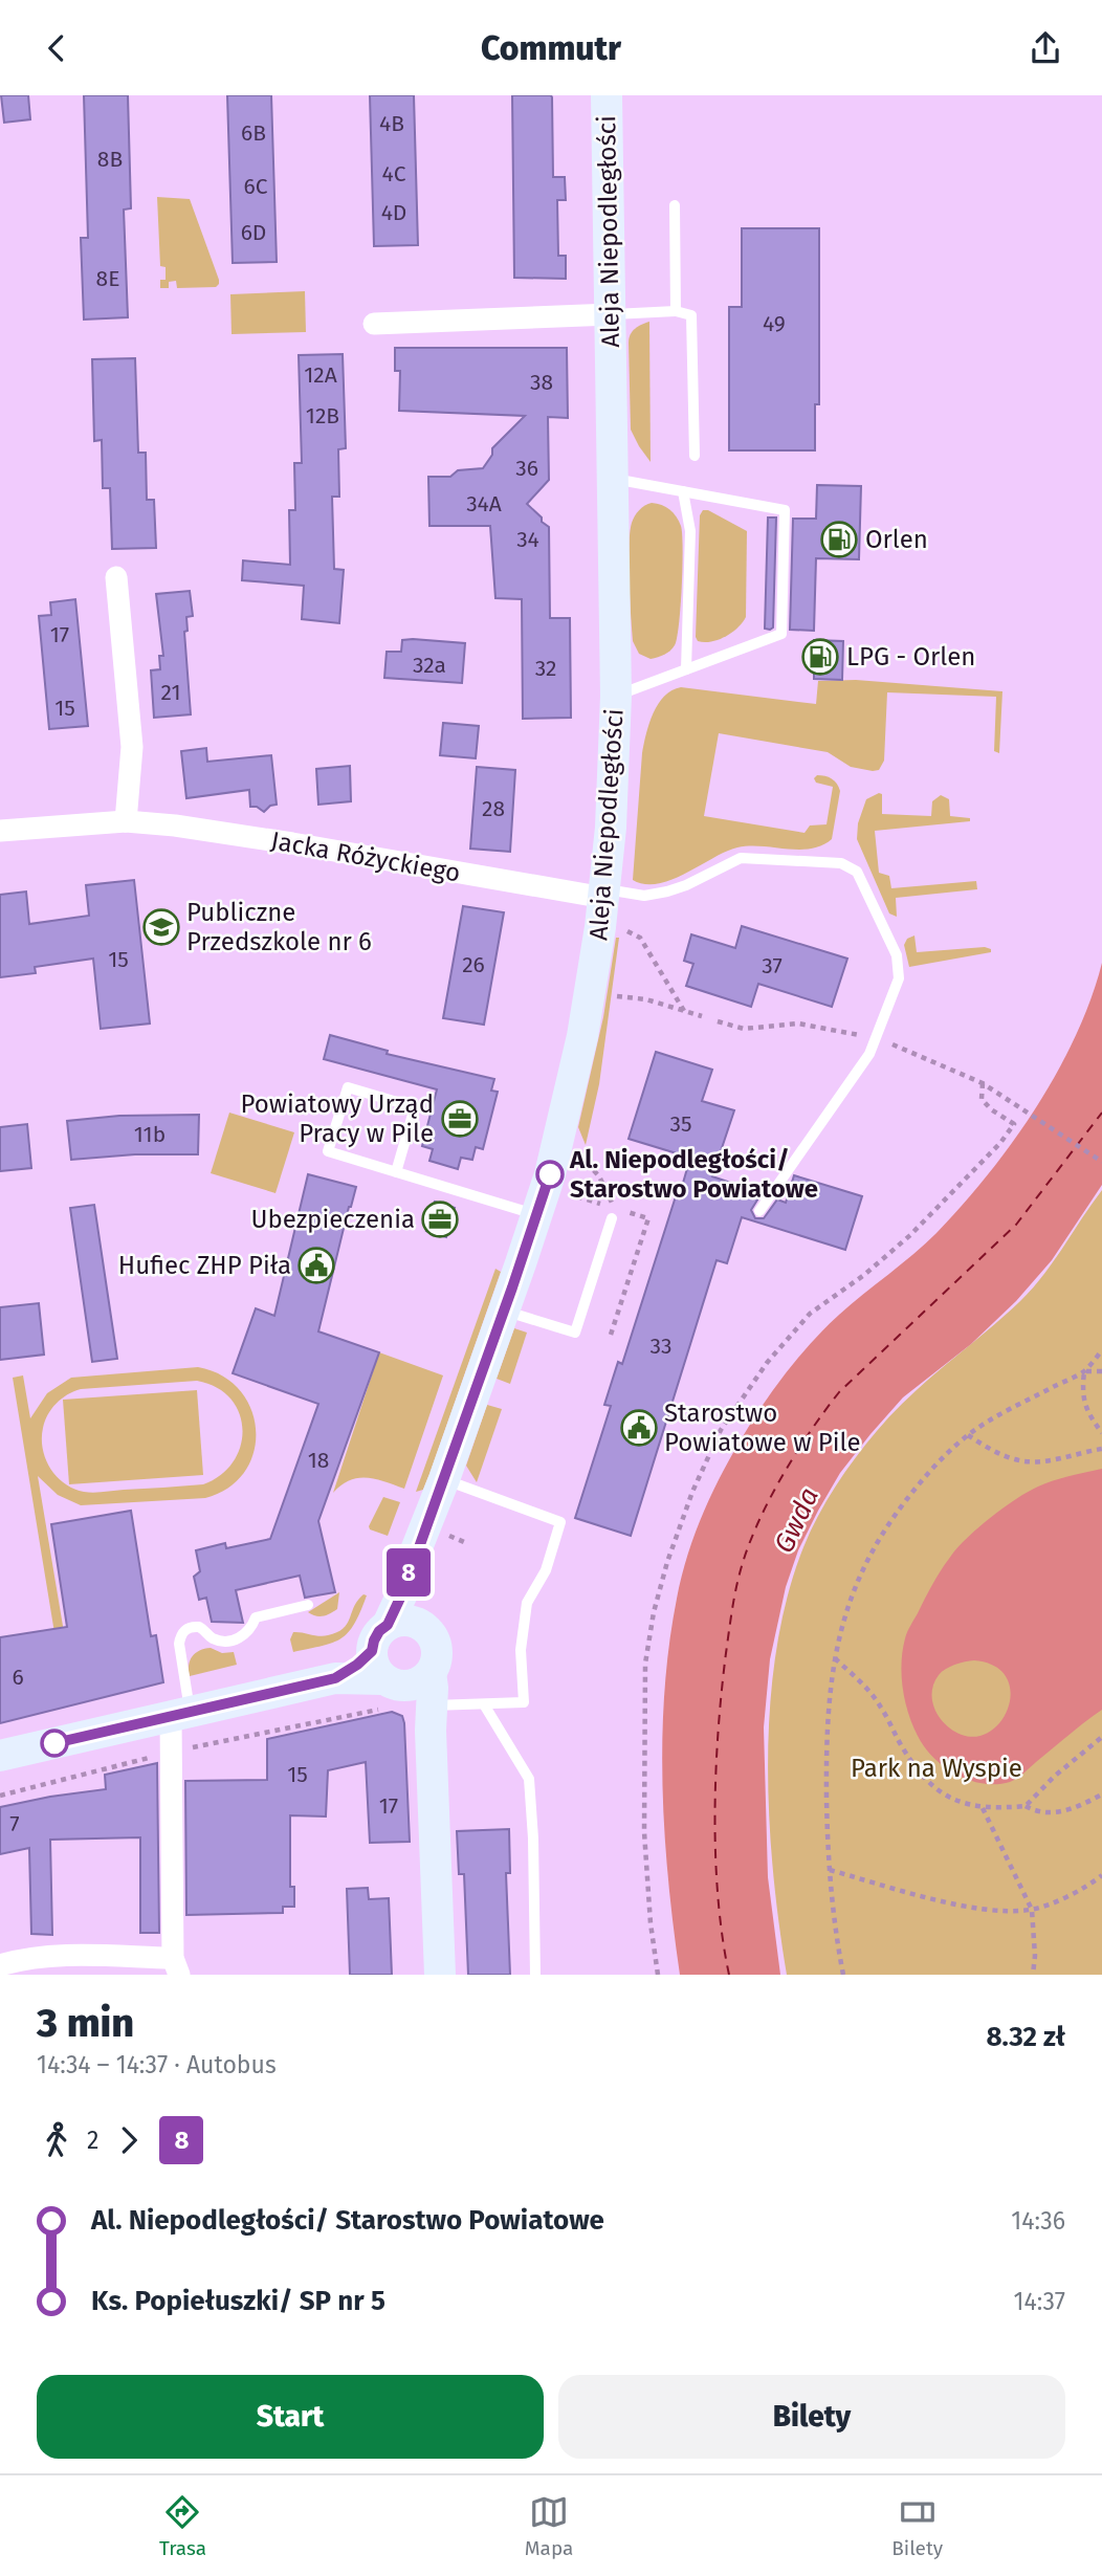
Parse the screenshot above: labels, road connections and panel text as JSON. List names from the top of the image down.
{
  "streets": {
    "street": ["Aleja Niepodległości", "Jacka Różyckiego"]
  },
  "crossings": [
    ["Aleja Niepodległości", "Jacka Różyckiego"]
  ],
  "water": ["Gwda"],
  "parks": ["Park na Wyspie"],
  "places": {
    "fuel station": ["Orlen", "LPG - Orlen"],
    "school or university": ["Publiczne Przedszkole nr 6"],
    "office": ["Powiatowy Urząd Pracy w Pile", "Ubezpieczenia"],
    "other": ["Al. Niepodległości/ Starostwo Powiatowe"],
    "public building": ["Hufiec ZHP Piła", "Starostwo Powiatowe w Pile"]
  },
  "lines": ["bus line 8"],
  "house_numbers": [
    "4B",
    "6B",
    "8B",
    "4C",
    "6C",
    "4D",
    "6D",
    "8E",
    "49",
    "12A",
    "38",
    "12B",
    "36",
    "34A",
    "34",
    "17",
    "32a",
    "32",
    "21",
    "15",
    "28",
    "15",
    "26",
    "37",
    "35",
    "11b",
    "33",
    "18",
    "6",
    "15",
    "17",
    "7"
  ],
  "page": {
    "header": "Commutr",
    "on_map": "8",
    "heading": ["3 min", "14:34 – 14:37 · Autobus", "8.32 zł"],
    "legs": ["2", "8"],
    "list": [
      {
        "name": "Al. Niepodległości/ Starostwo Powiatowe",
        "value": "14:36"
      },
      {
        "name": "Ks. Popiełuszki/ SP nr 5",
        "value": "14:37"
      }
    ],
    "buttons": ["Start", "Bilety"],
    "tabs": ["Trasa", "Mapa", "Bilety"]
  }
}
